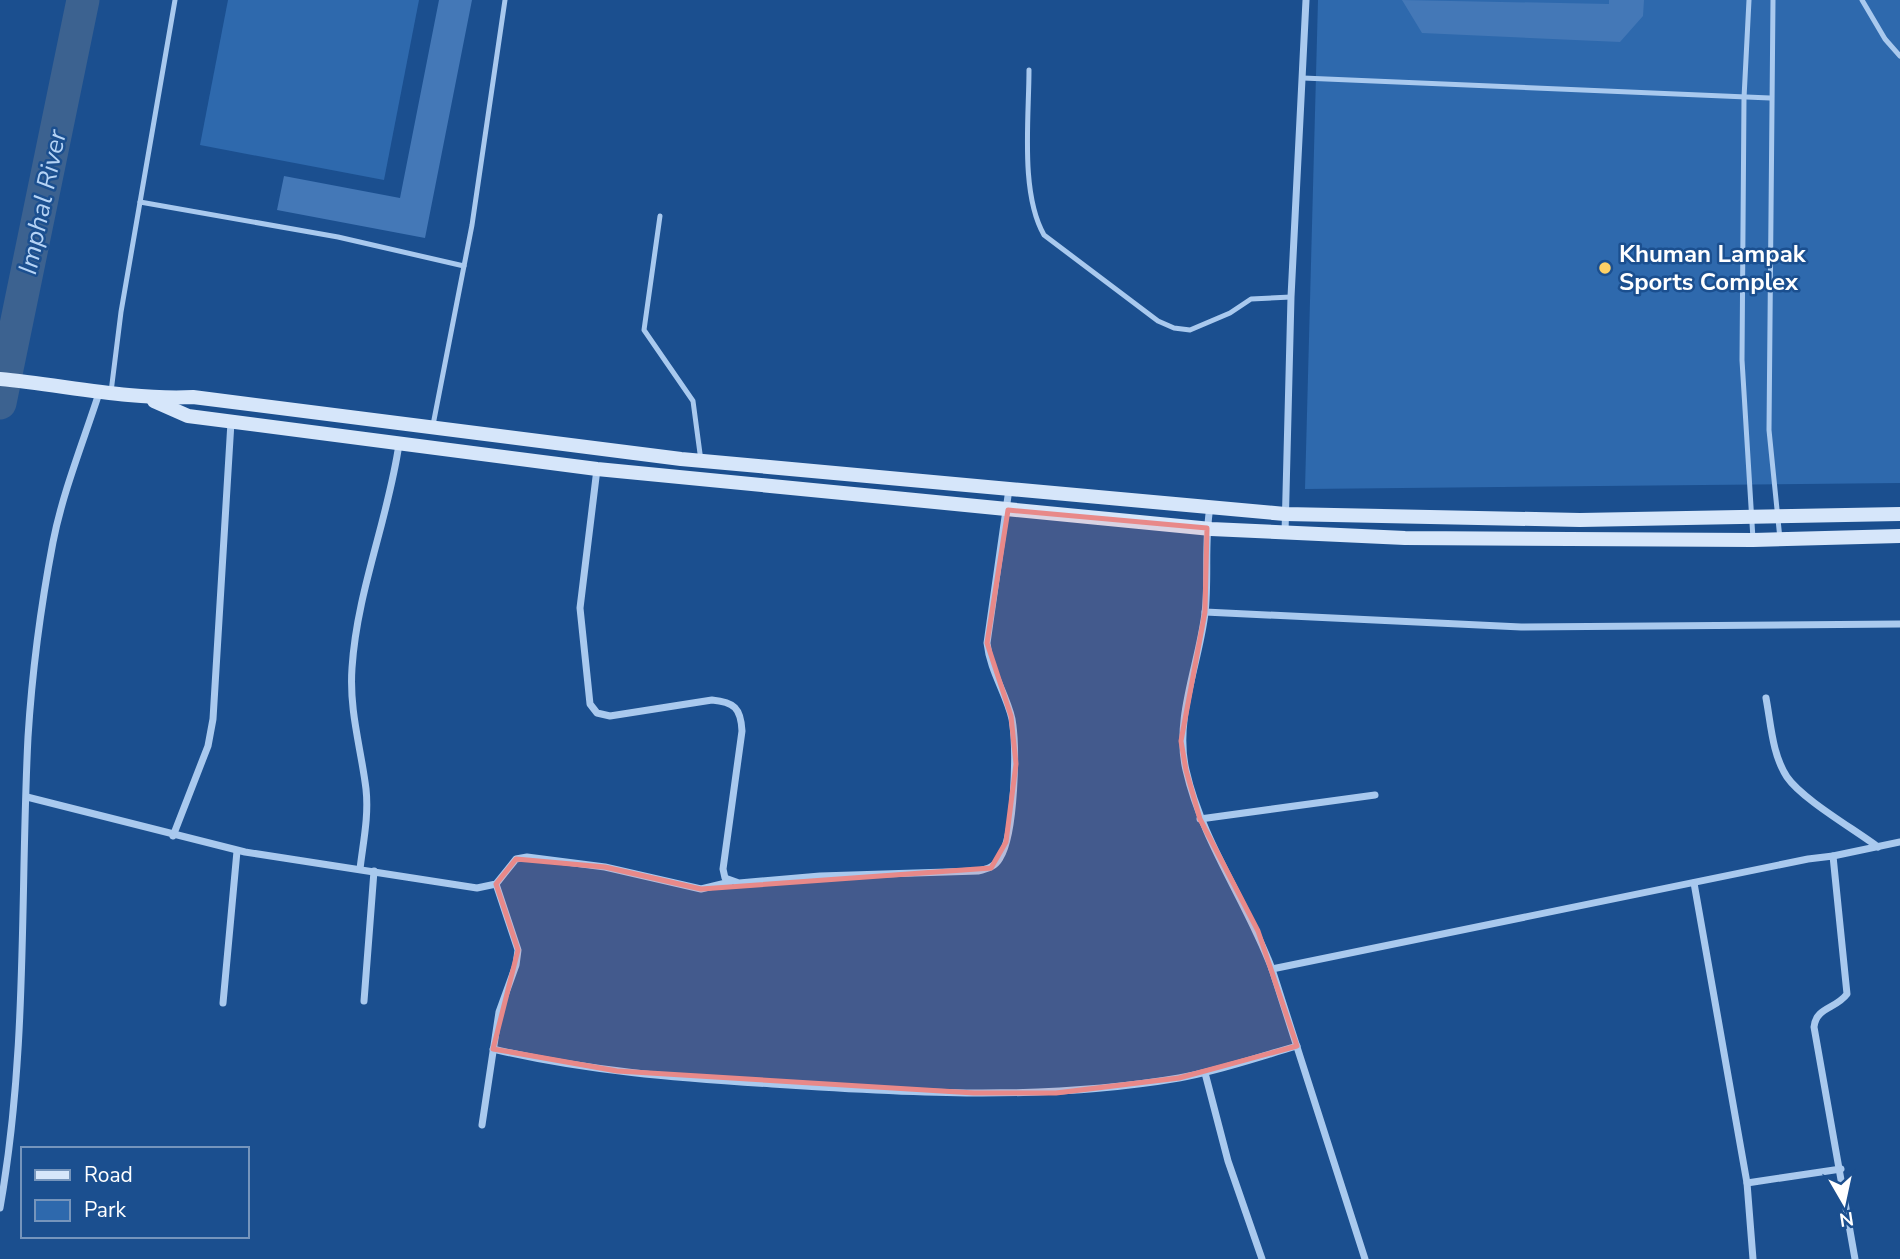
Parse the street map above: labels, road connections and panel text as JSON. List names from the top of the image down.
{
  "water": ["Imphal River"],
  "places": ["Khuman Lampak Sports Complex"],
  "legend": ["Road", "Park"],
  "north": "bottom"
}
